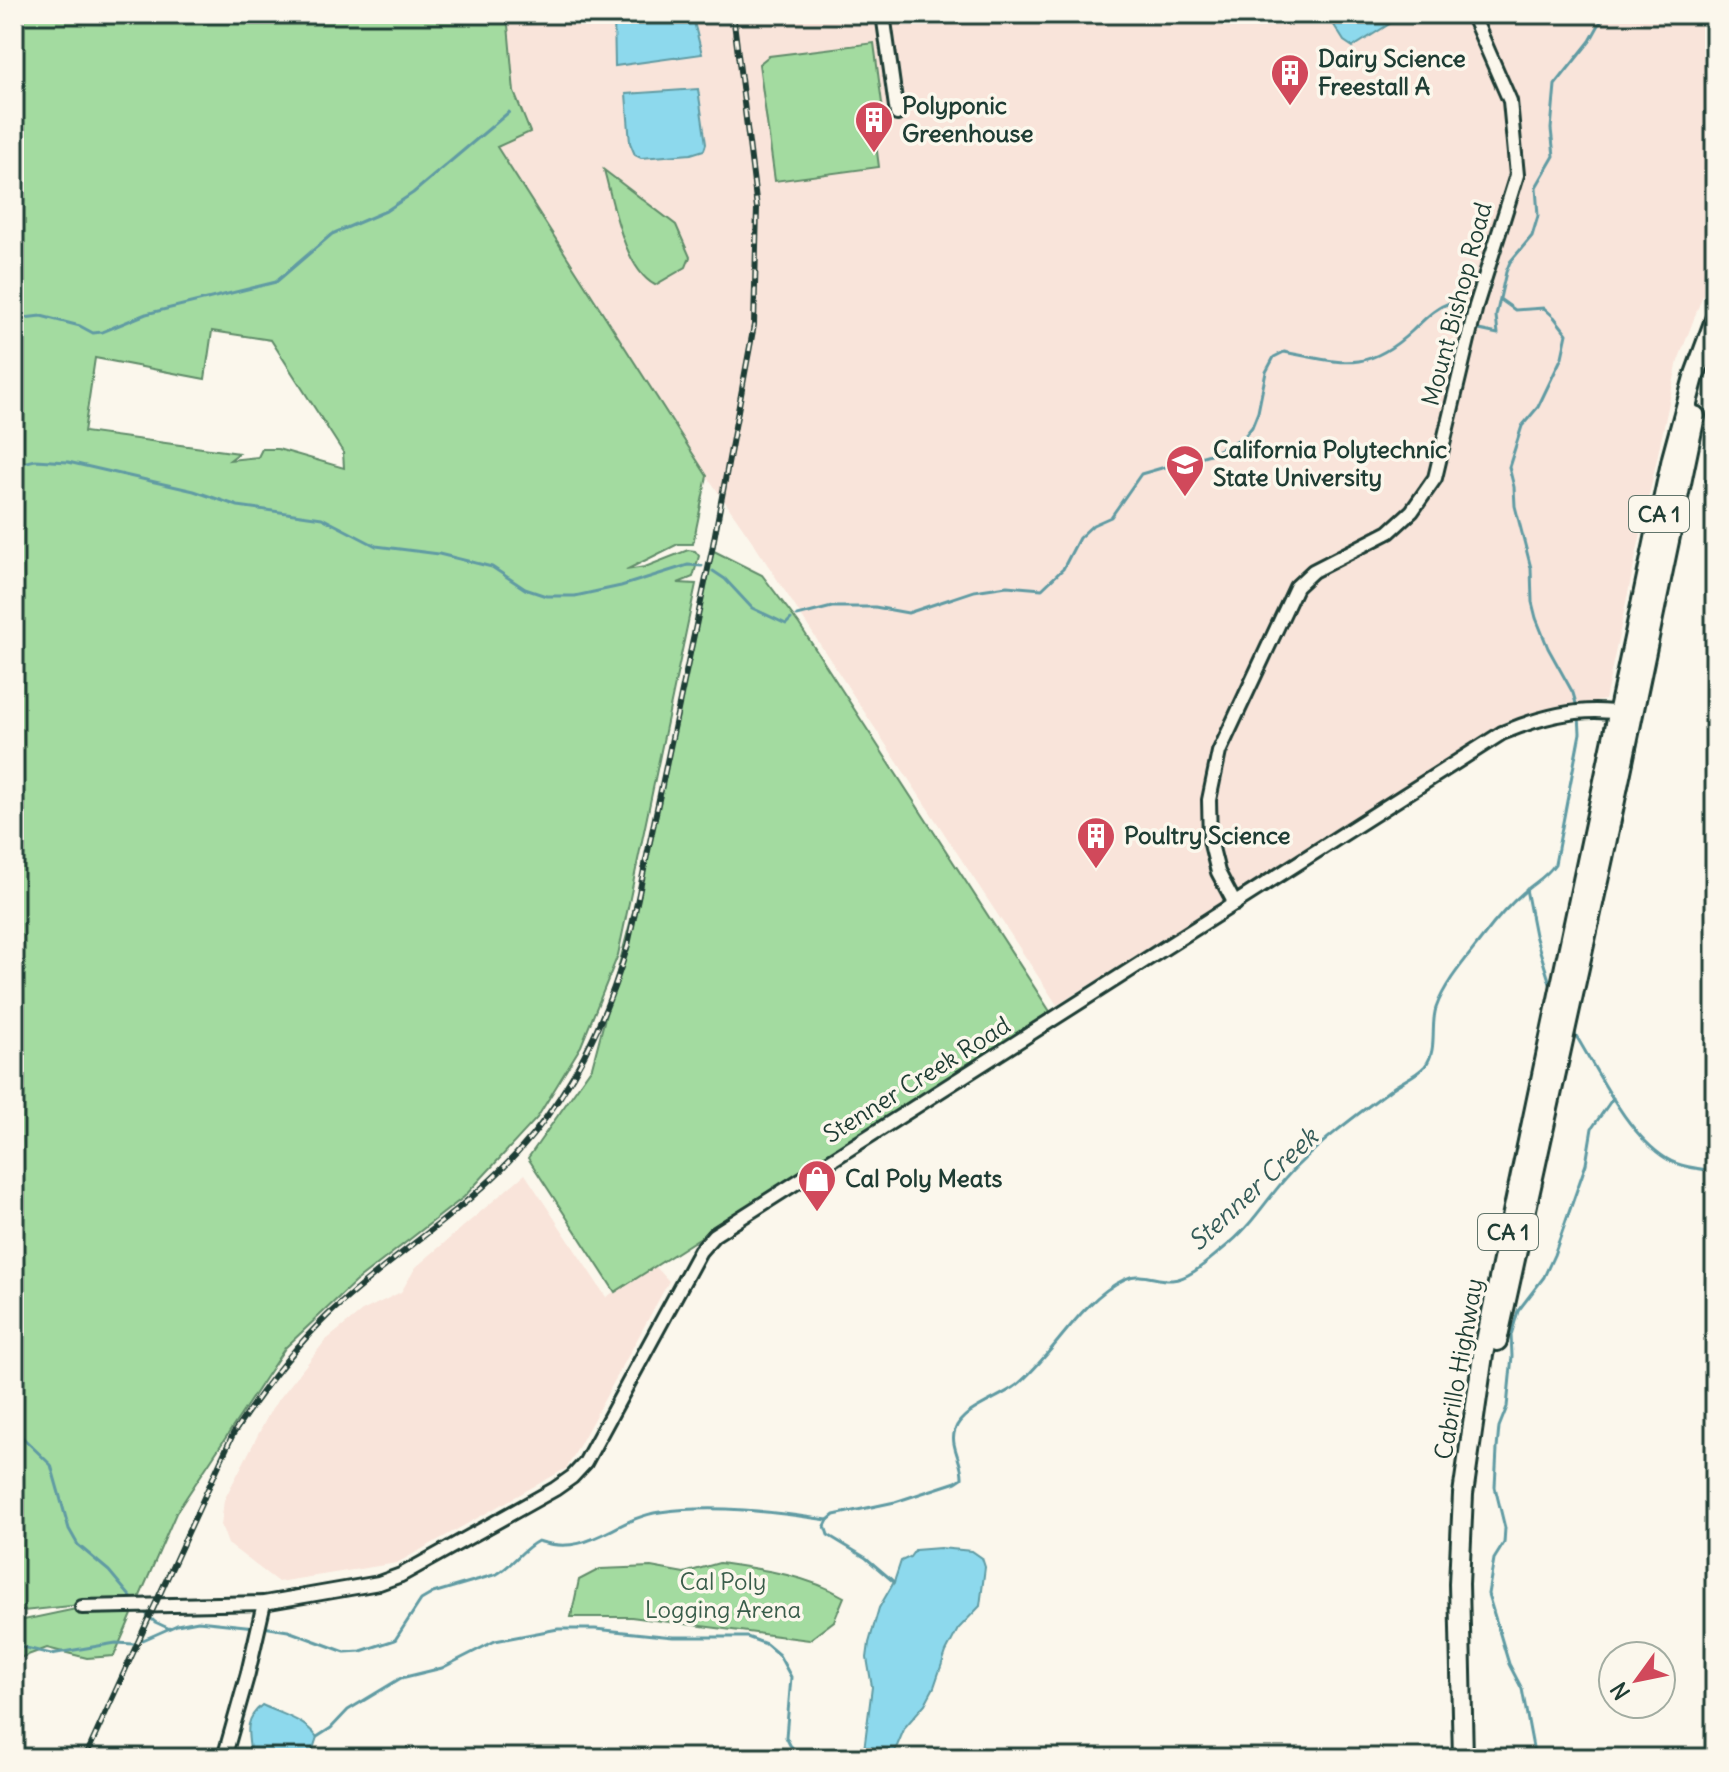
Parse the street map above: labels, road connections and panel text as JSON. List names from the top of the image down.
{
  "streets": {
    "highway": ["CA 1", "Cabrillo Highway"],
    "street": ["Mount Bishop Road", "Stenner Creek Road"]
  },
  "crossings": [
    ["Mount Bishop Road", "Stenner Creek Road"],
    ["CA 1", "Stenner Creek Road"],
    ["CA 1", "Cabrillo Highway"],
    ["Stenner Creek Road", "Cabrillo Highway"]
  ],
  "water": ["Stenner Creek"],
  "parks": ["Cal Poly Logging Arena"],
  "places": {
    "building": ["Dairy Science Freestall A", "Polyponic Greenhouse", "Poultry Science"],
    "school or university": ["California Polytechnic State University"],
    "shop": ["Cal Poly Meats"]
  },
  "north": "bottom left"
}
